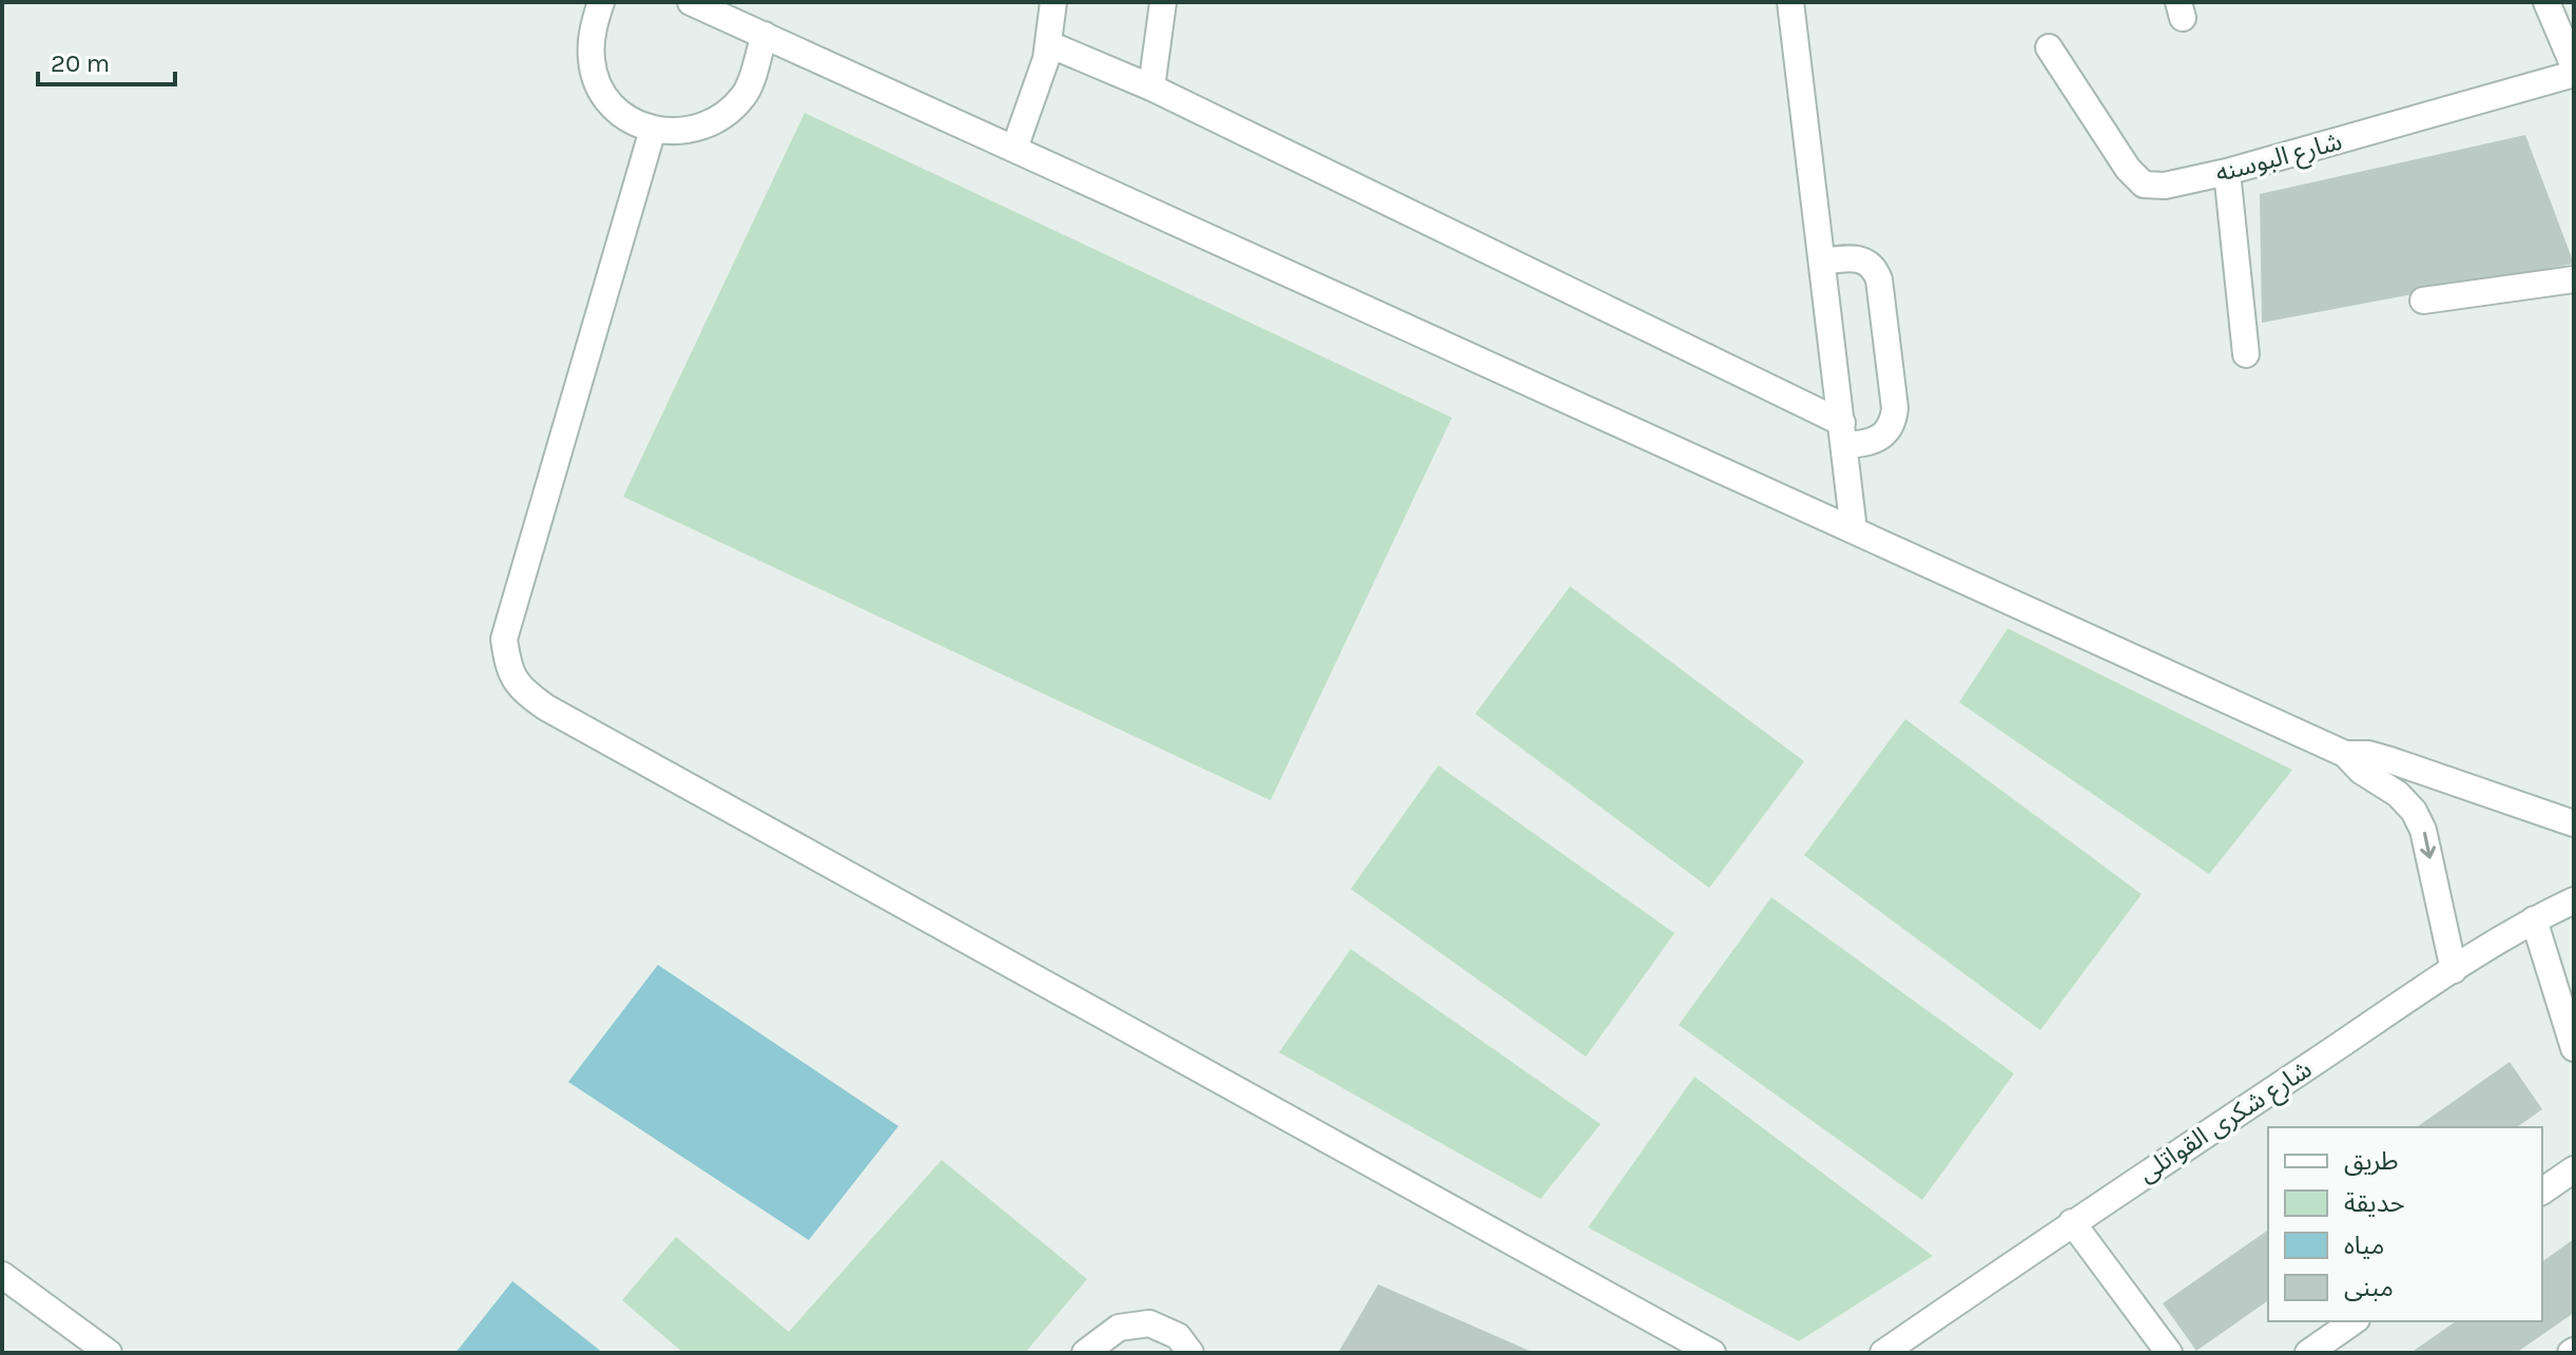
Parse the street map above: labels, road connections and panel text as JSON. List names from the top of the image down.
{
  "streets": {
    "street": ["شارع البوسنه", "شارع شكرى القواتلى"]
  },
  "legend": [
    "طريق",
    "حديقة",
    "مياه",
    "مبنى"
  ],
  "scale_bar": "20 m"
}
